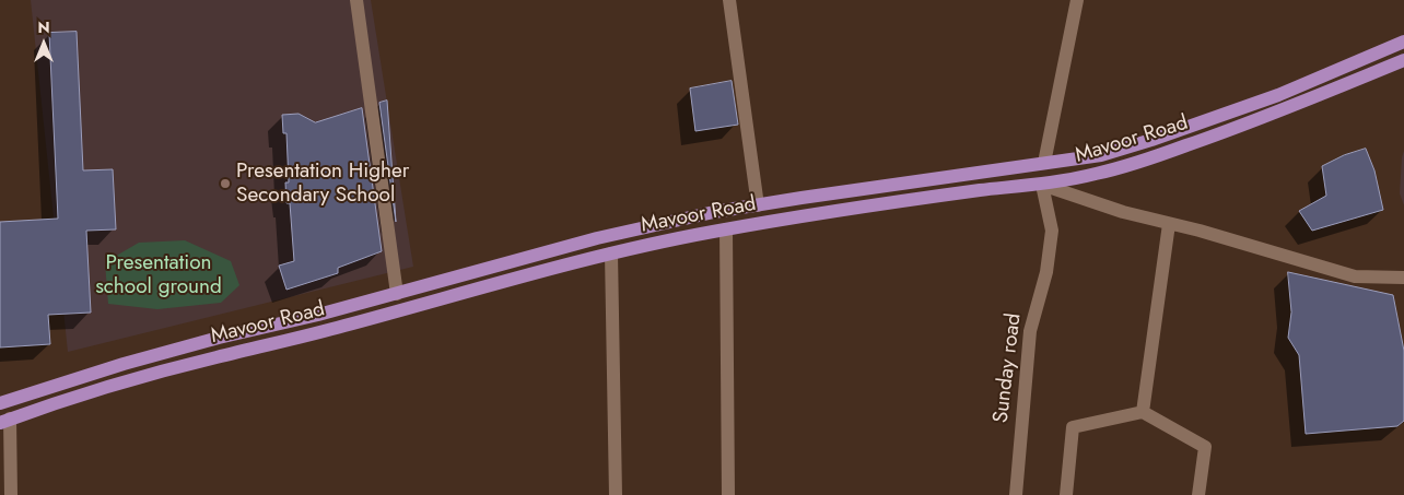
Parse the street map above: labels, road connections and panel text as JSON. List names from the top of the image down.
{
  "streets": {
    "main road": ["Mavoor Road"],
    "street": ["Sunday road"]
  },
  "crossings": [
    ["Mavoor Road", "Sunday road"]
  ],
  "parks": ["Presentation school ground"],
  "places": ["Presentation Higher Secondary School"],
  "north": "top"
}
